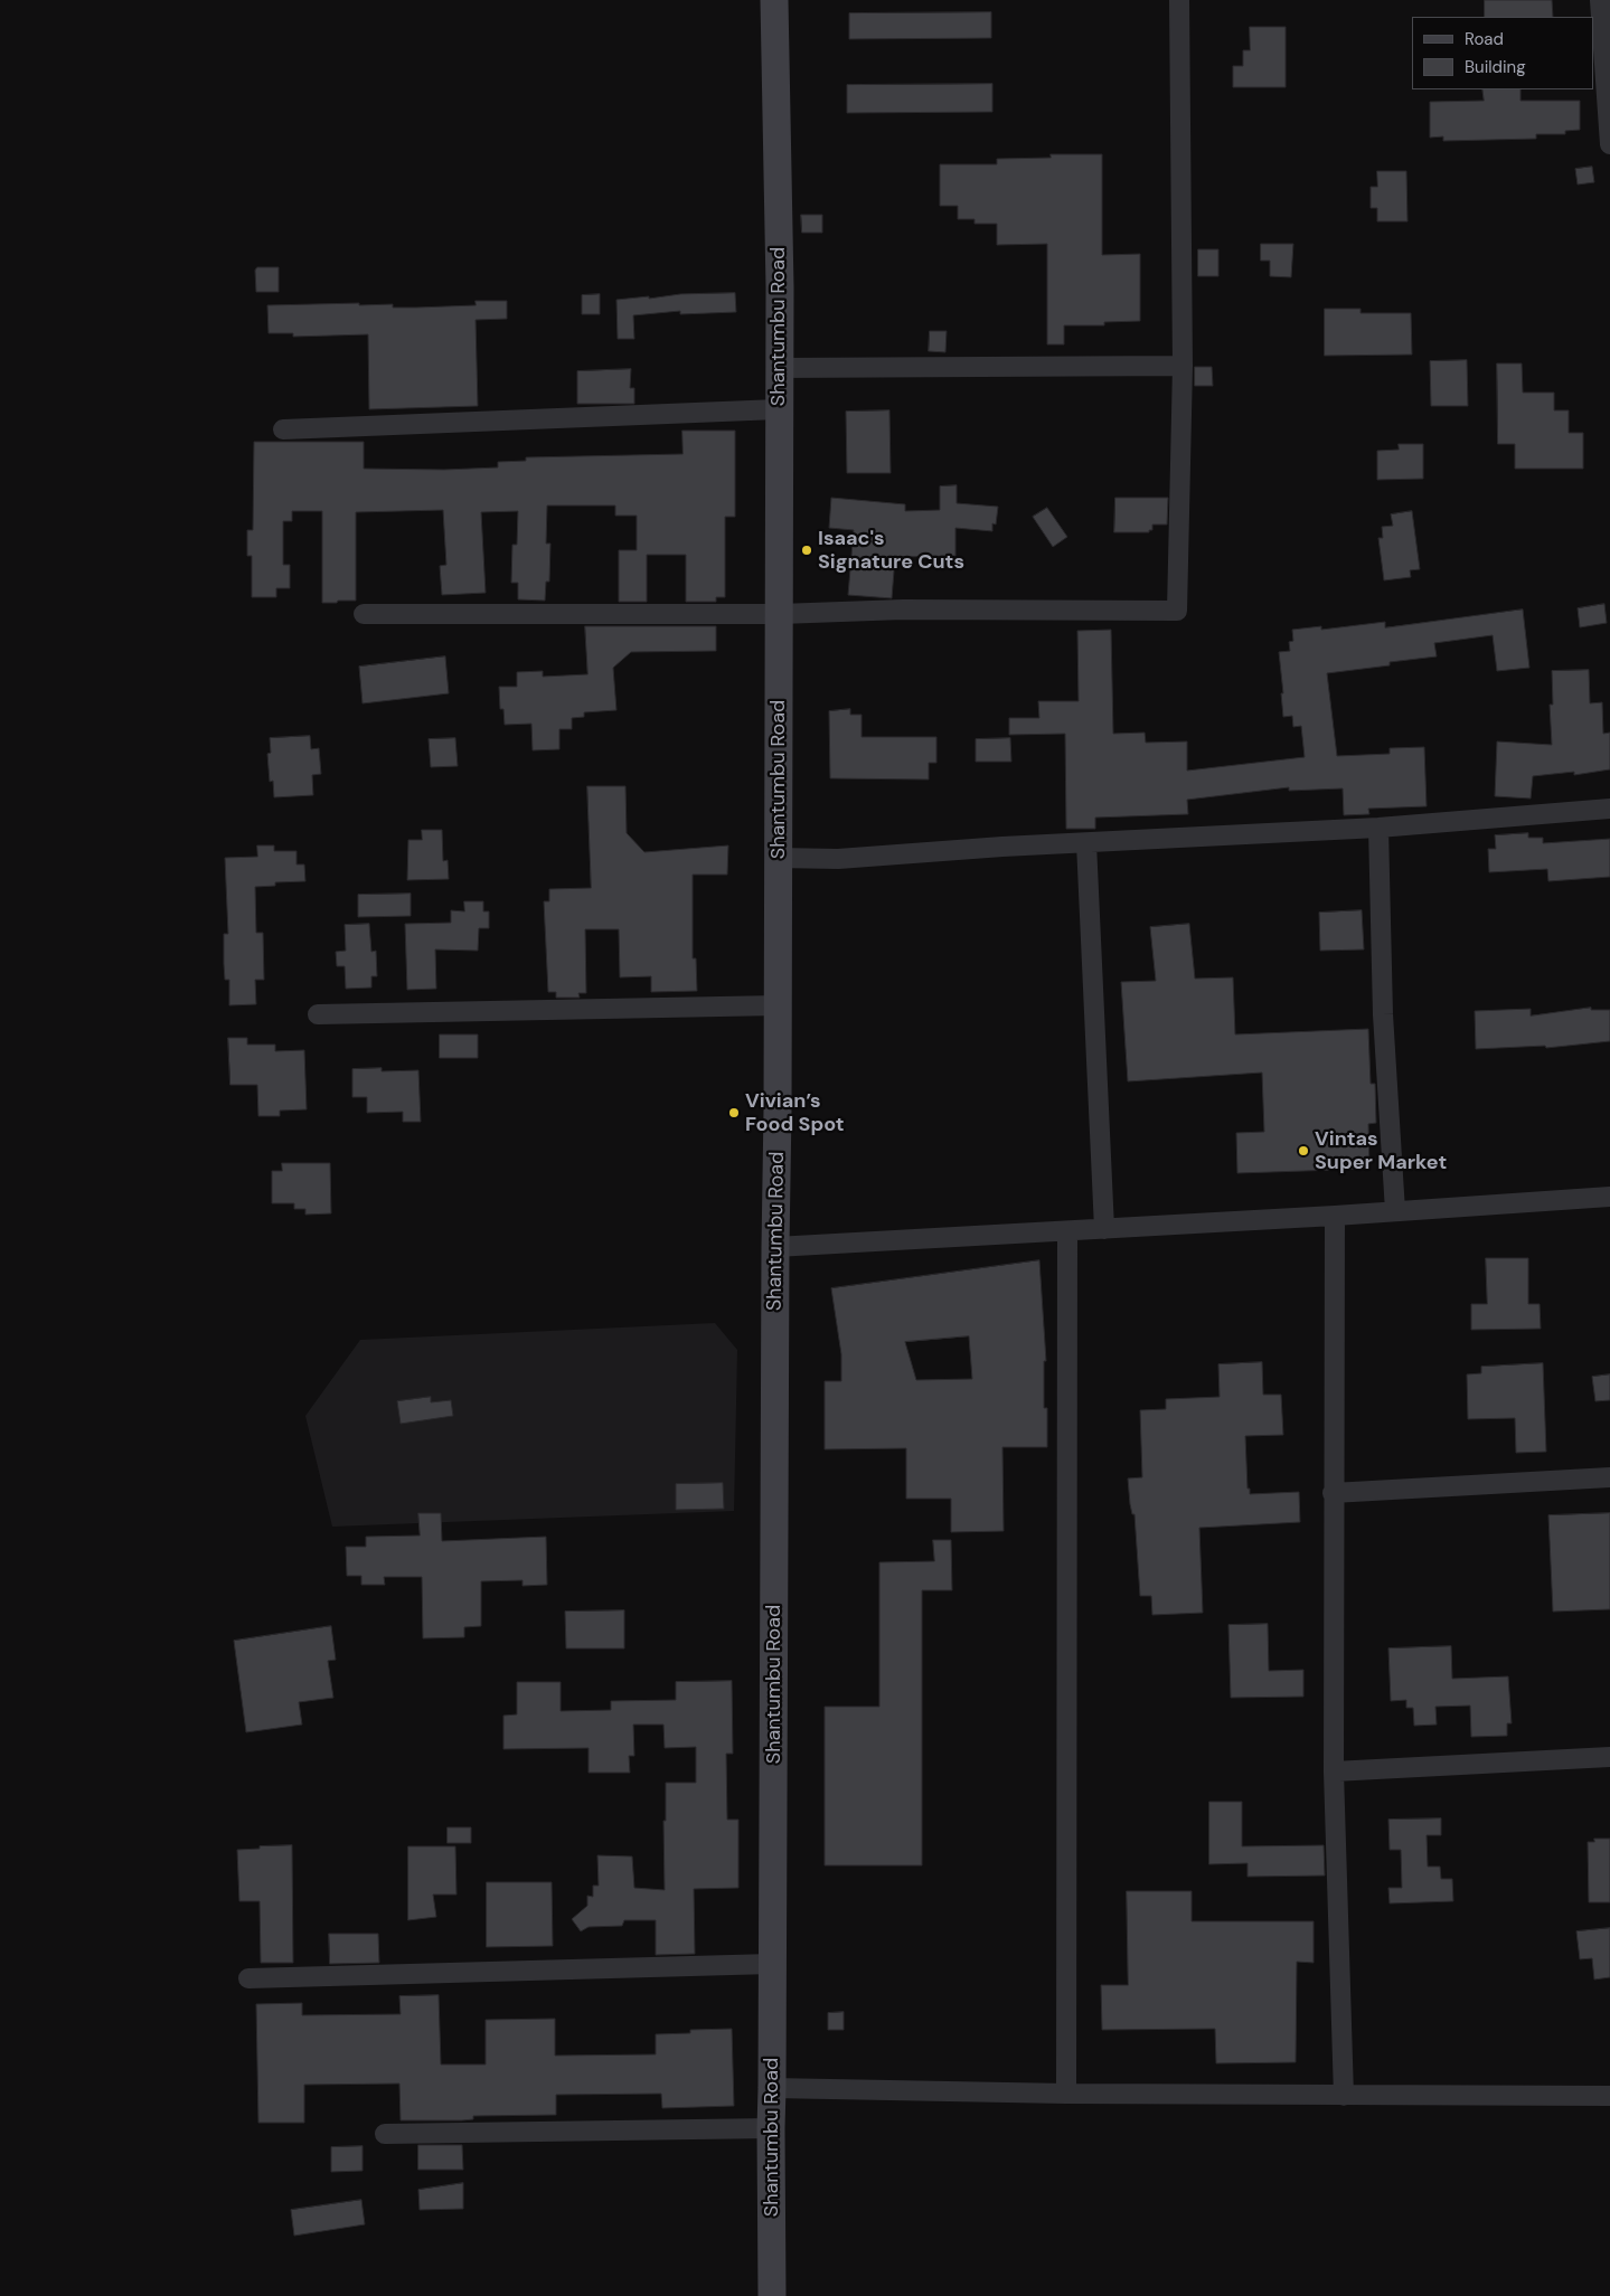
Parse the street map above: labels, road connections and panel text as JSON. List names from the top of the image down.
{
  "streets": {
    "street": ["Shantumbu Road"]
  },
  "places": ["Isaac's Signature Cuts", "Vivian’s Food Spot", "Vintas Super Market"],
  "legend": ["Road", "Building"]
}
